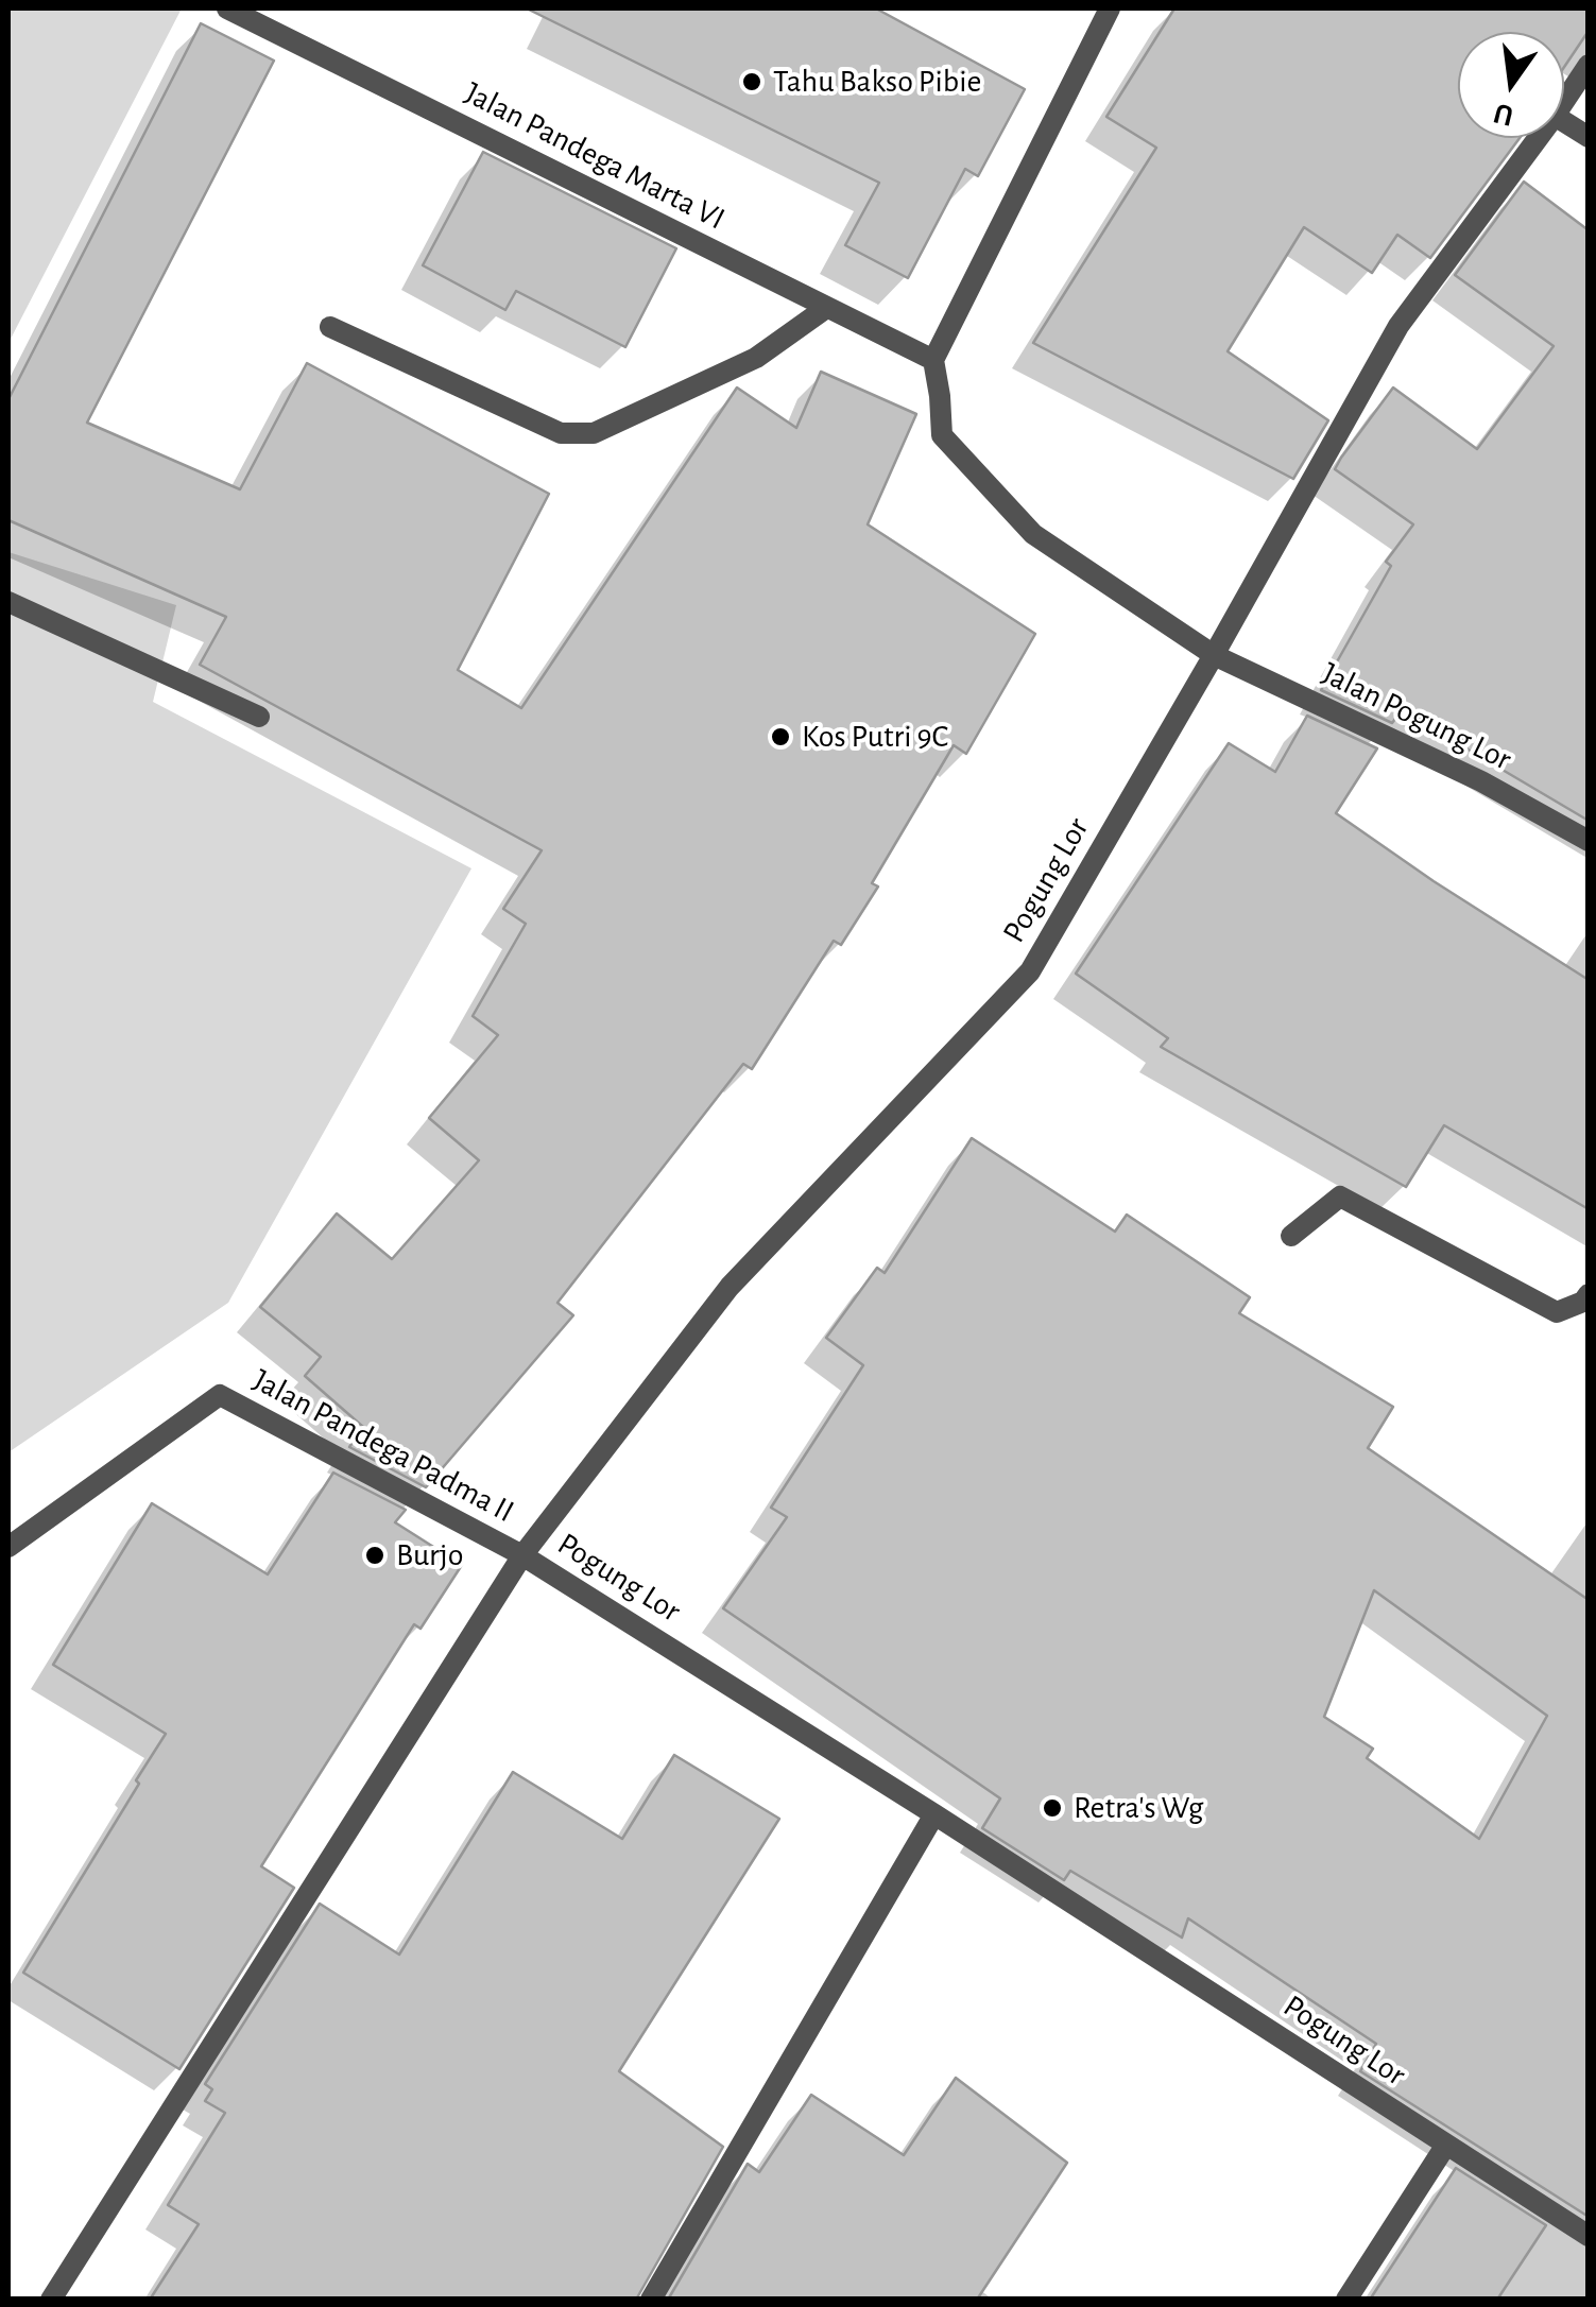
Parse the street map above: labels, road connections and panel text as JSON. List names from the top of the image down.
{
  "streets": {
    "street": [
      "Jalan Pandega Marta VI",
      "Jalan Pogung Lor",
      "Pogung Lor",
      "Jalan Pandega Padma II"
    ]
  },
  "crossings": [
    ["Jalan Pogung Lor", "Pogung Lor"],
    ["Pogung Lor", "Jalan Pandega Padma II"]
  ],
  "places": [
    "Tahu Bakso Pibie",
    "Kos Putri 9C",
    "Burjo",
    "Retra's Wg"
  ],
  "north": "bottom"
}
